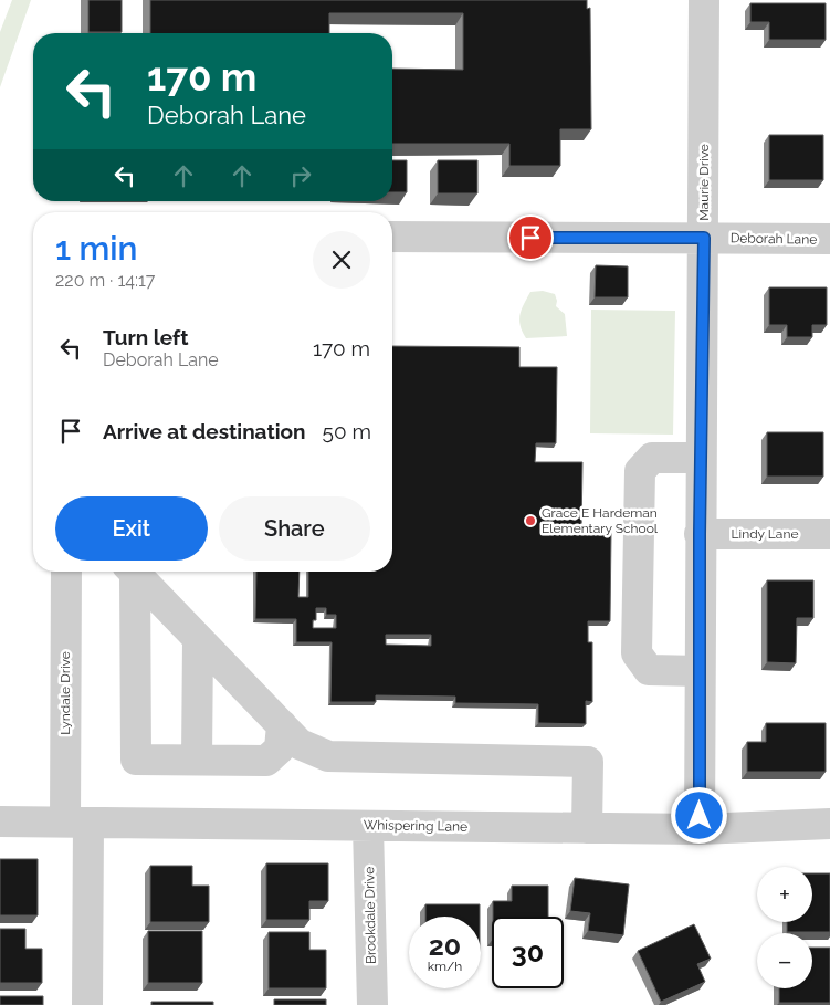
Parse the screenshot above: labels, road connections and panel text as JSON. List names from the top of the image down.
{
  "streets": {
    "street": [
      "Maurie Drive",
      "Deborah Lane",
      "Lindy Lane",
      "Lyndale Drive",
      "Whispering Lane",
      "Brookdale Drive"
    ]
  },
  "crossings": [
    ["Maurie Drive", "Deborah Lane"],
    ["Maurie Drive", "Lindy Lane"],
    ["Maurie Drive", "Whispering Lane"],
    ["Lyndale Drive", "Whispering Lane"],
    ["Whispering Lane", "Brookdale Drive"]
  ],
  "places": ["Grace E Hardeman Elementary School"],
  "page": {
    "turn": ["170 m", "Deborah Lane"],
    "heading": ["1 min", "220 m · 14:17"],
    "list": [
      {
        "name": "Turn left",
        "note": "Deborah Lane",
        "value": "170 m"
      },
      {
        "name": "Arrive at destination",
        "value": "50 m"
      }
    ],
    "buttons": ["Exit", "Share"],
    "map_buttons": ["+", "−"],
    "speed": "20 km/h",
    "limit": "30"
  }
}
